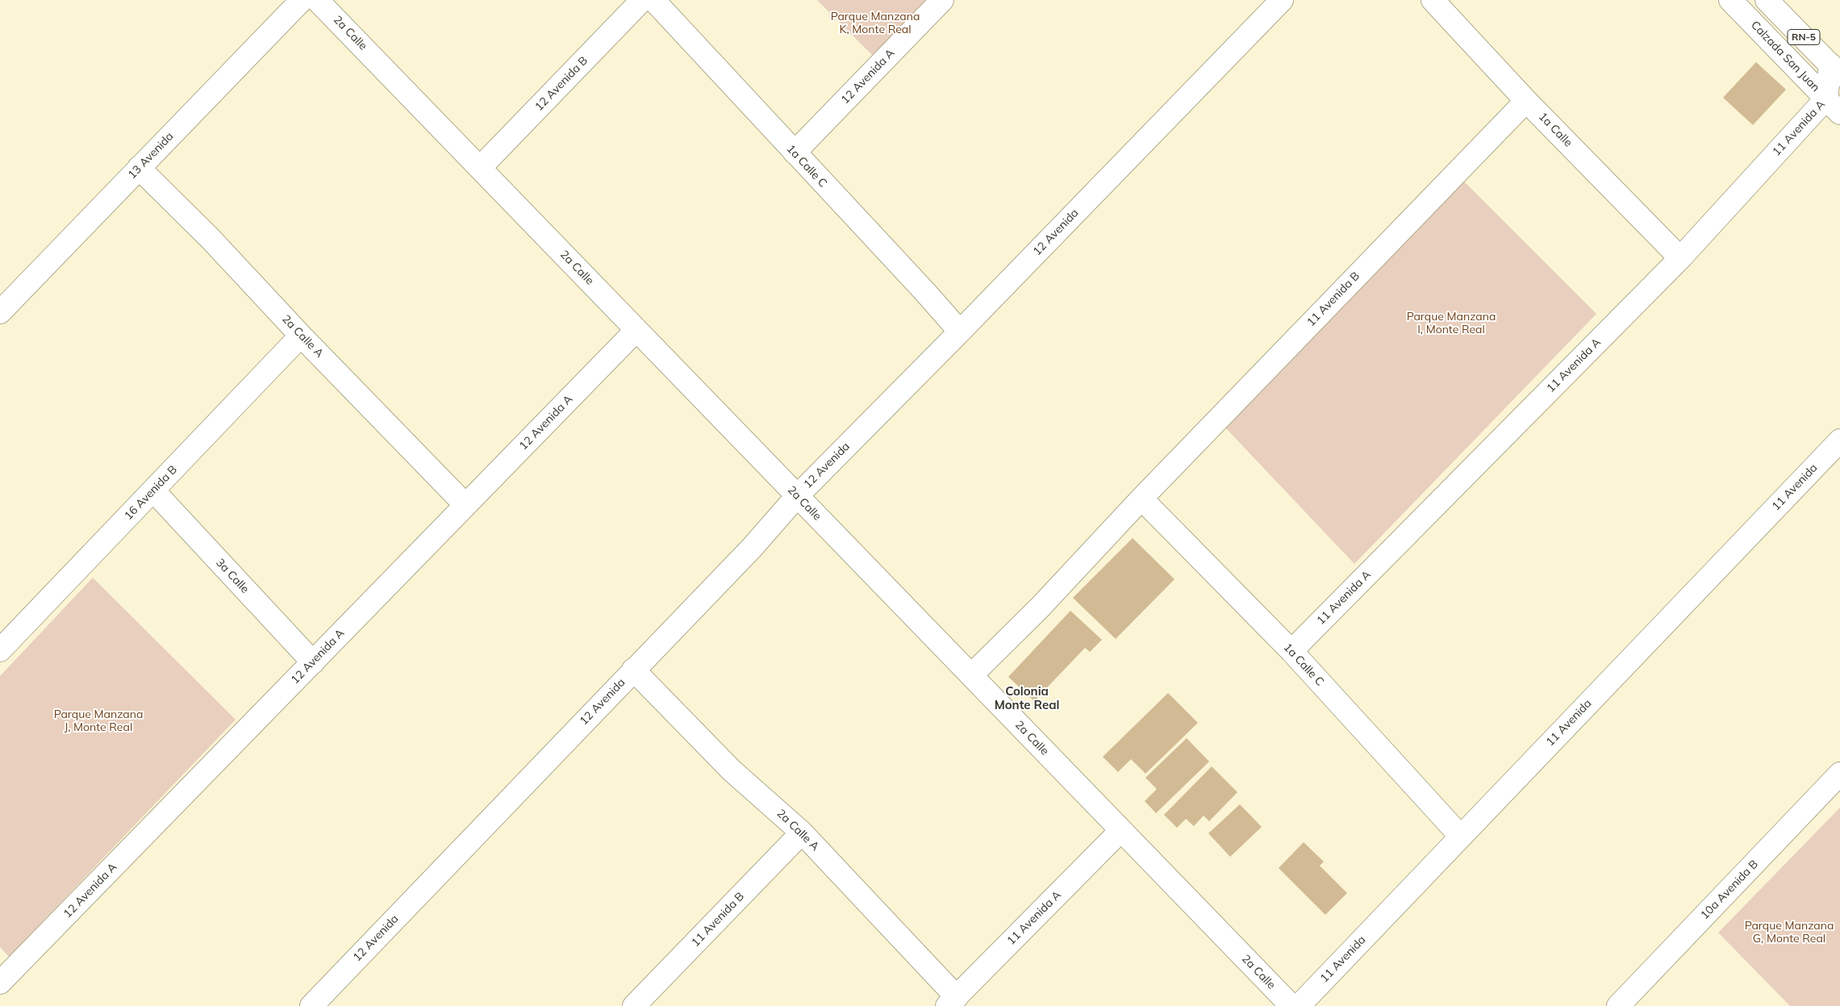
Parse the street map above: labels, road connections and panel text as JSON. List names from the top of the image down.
{
  "streets": {
    "street": [
      "2a Calle",
      "RN-5",
      "Calzada San Juan",
      "12 Avenida A",
      "12 Avenida B",
      "11 Avenida A",
      "1a Calle",
      "13 Avenida",
      "1a Calle C",
      "12 Avenida",
      "11 Avenida B",
      "2a Calle A",
      "11 Avenida",
      "16 Avenida B",
      "3a Calle",
      "10a Avenida B"
    ]
  },
  "crossings": [
    ["2a Calle", "12 Avenida A"],
    ["2a Calle", "12 Avenida B"],
    ["2a Calle", "11 Avenida A"],
    ["2a Calle", "12 Avenida"],
    ["2a Calle", "11 Avenida B"],
    ["RN-5", "11 Avenida A"],
    ["Calzada San Juan", "11 Avenida A"],
    ["12 Avenida A", "1a Calle C"],
    ["12 Avenida A", "2a Calle A"],
    ["12 Avenida A", "3a Calle"],
    ["11 Avenida A", "1a Calle"],
    ["11 Avenida A", "1a Calle C"],
    ["11 Avenida A", "2a Calle A"],
    ["1a Calle", "11 Avenida B"],
    ["13 Avenida", "2a Calle A"],
    ["1a Calle C", "12 Avenida"],
    ["1a Calle C", "11 Avenida B"],
    ["1a Calle C", "11 Avenida"],
    ["12 Avenida", "2a Calle A"],
    ["11 Avenida B", "2a Calle A"],
    ["2a Calle A", "16 Avenida B"],
    ["16 Avenida B", "3a Calle"]
  ],
  "districts": ["Colonia Monte Real"],
  "parks": [
    "Parque Manzana K, Monte Real",
    "Parque Manzana I, Monte Real",
    "Parque Manzana J, Monte Real",
    "Parque Manzana G, Monte Real"
  ]
}
